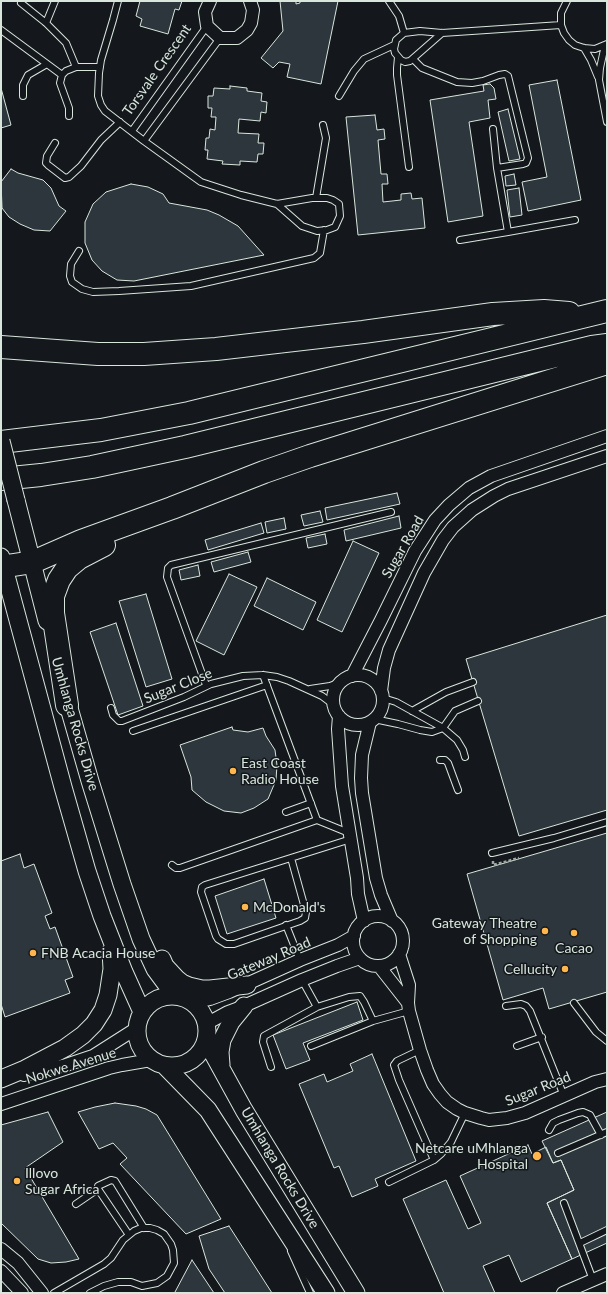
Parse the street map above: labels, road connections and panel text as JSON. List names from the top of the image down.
{
  "streets": {
    "main road": ["Umhlanga Rocks Drive"],
    "street": [
      "Torsvale Crescent",
      "Sugar Road",
      "Gateway Road",
      "Nokwe Avenue"
    ],
    "lane": ["Sugar Close"]
  },
  "crossings": [
    ["Sugar Road", "Sugar Close"],
    ["Sugar Road", "Gateway Road"],
    ["Umhlanga Rocks Drive", "Gateway Road"],
    ["Umhlanga Rocks Drive", "Nokwe Avenue"],
    ["Gateway Road", "Nokwe Avenue"]
  ],
  "places": [
    "East Coast Radio House",
    "McDonald's",
    "Gateway Theatre of Shopping",
    "Cacao",
    "FNB Acacia House",
    "Cellucity",
    "Netcare uMhlanga Hospital",
    "Illovo Sugar Africa"
  ]
}
